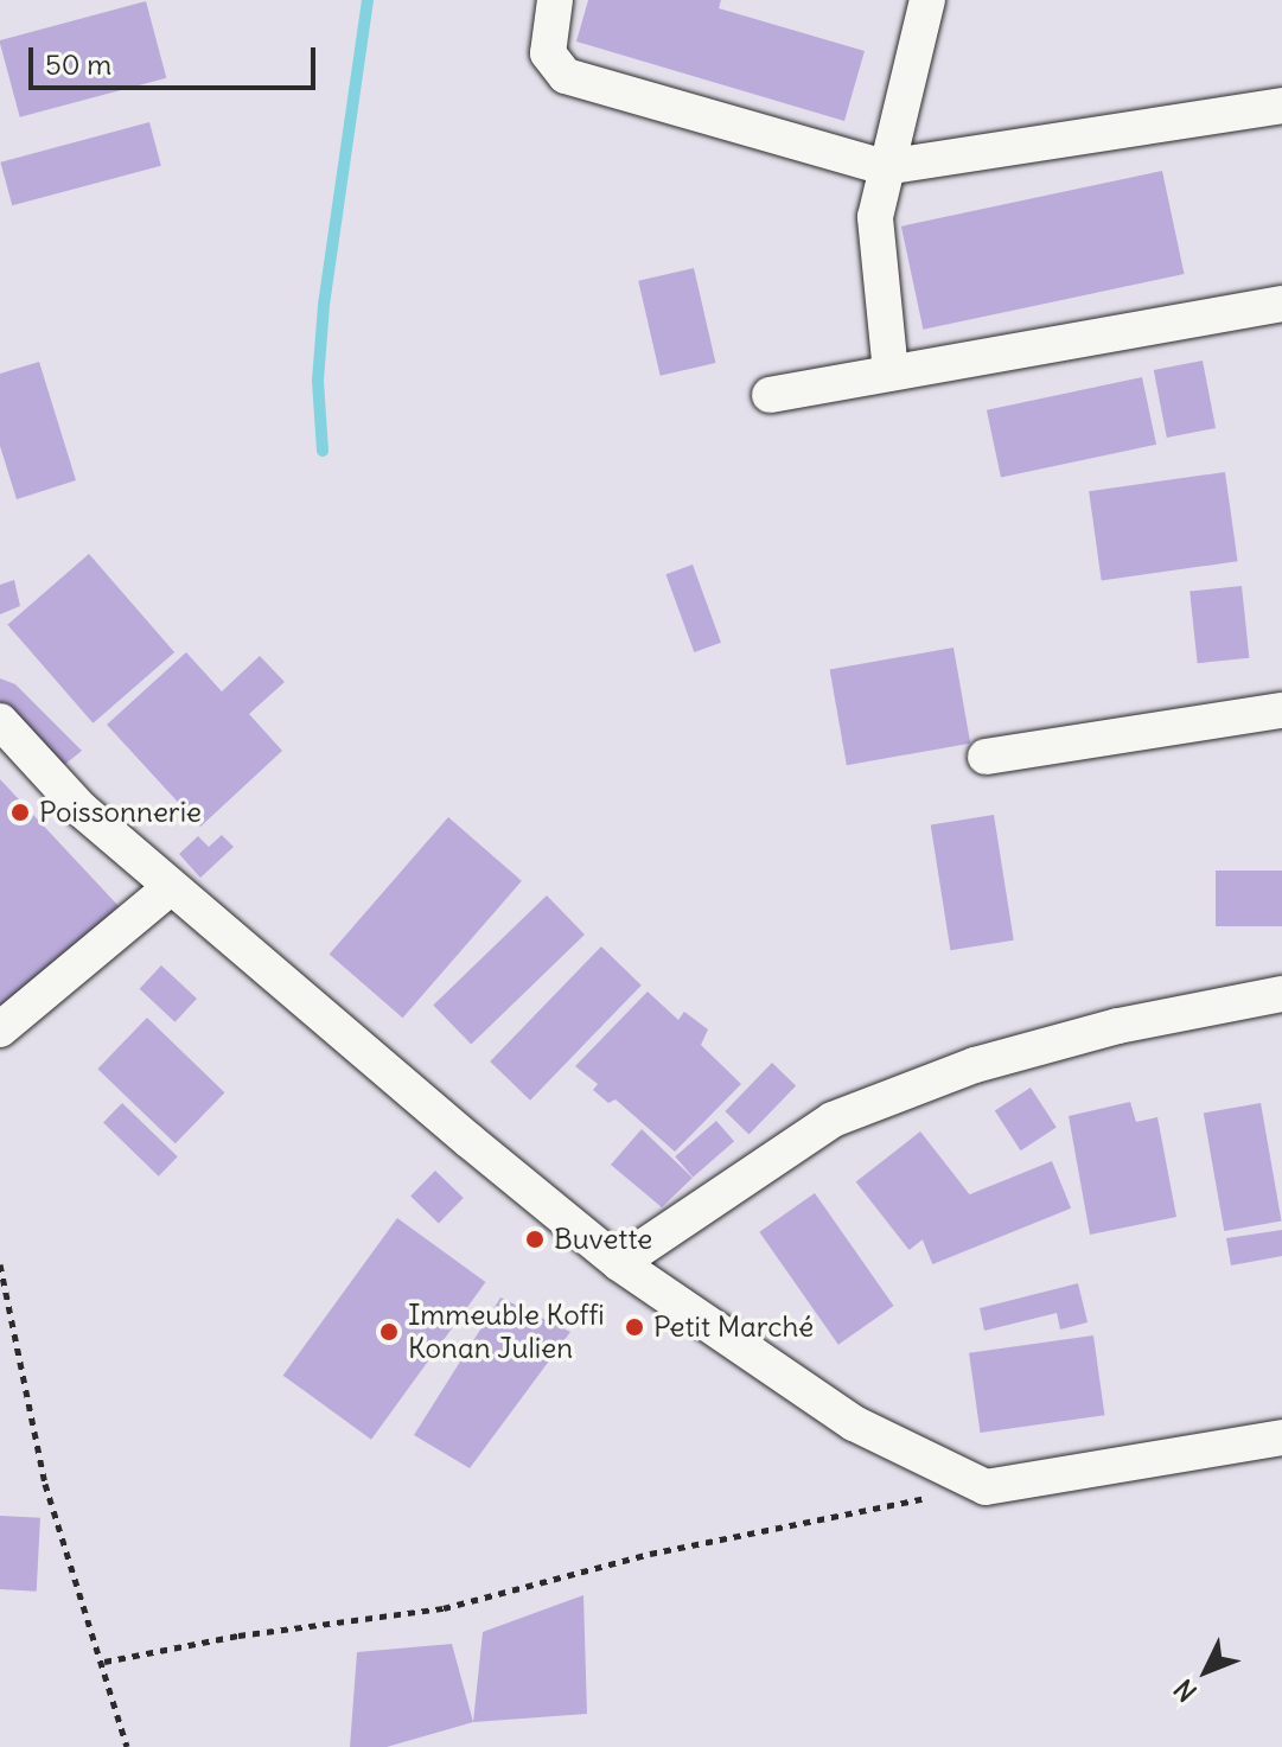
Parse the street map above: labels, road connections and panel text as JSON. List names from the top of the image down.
{
  "places": [
    "Poissonnerie",
    "Buvette",
    "Petit Marché",
    "Immeuble Koffi Konan Julien"
  ],
  "scale_bar": "50 m",
  "north": "bottom left"
}
